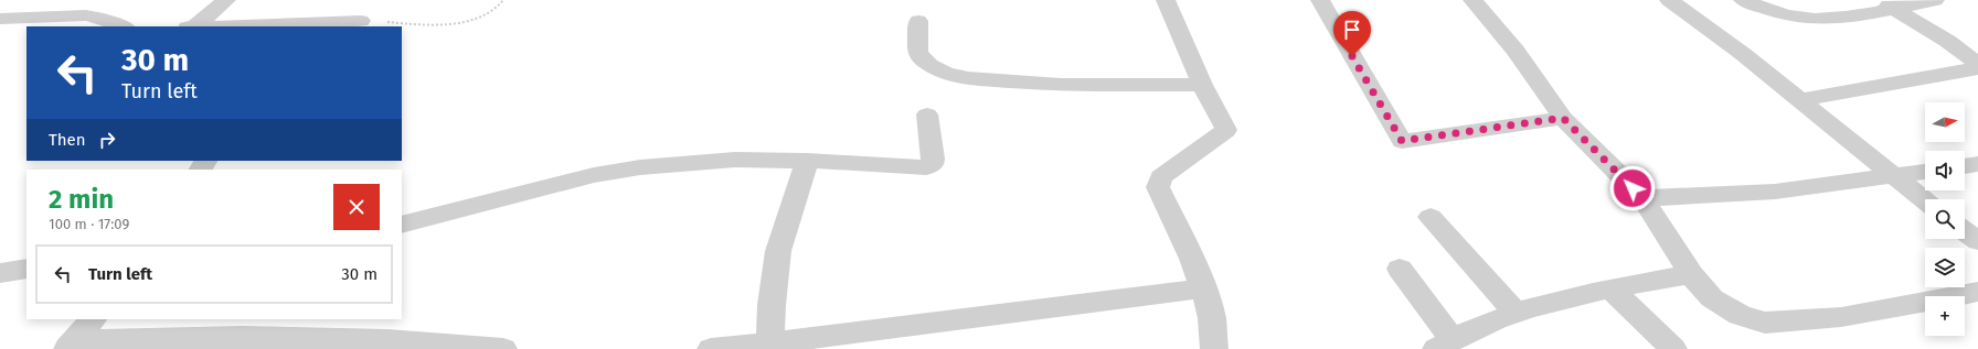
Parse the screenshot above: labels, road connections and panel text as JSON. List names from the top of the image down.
{
  "north": "right",
  "page": {
    "turn": ["30 m", "Turn left"],
    "map_buttons": "+",
    "then": "Then",
    "heading": ["2 min", "100 m · 17:09"],
    "list": [
      {
        "name": "Turn left",
        "value": "30 m"
      }
    ]
  }
}
